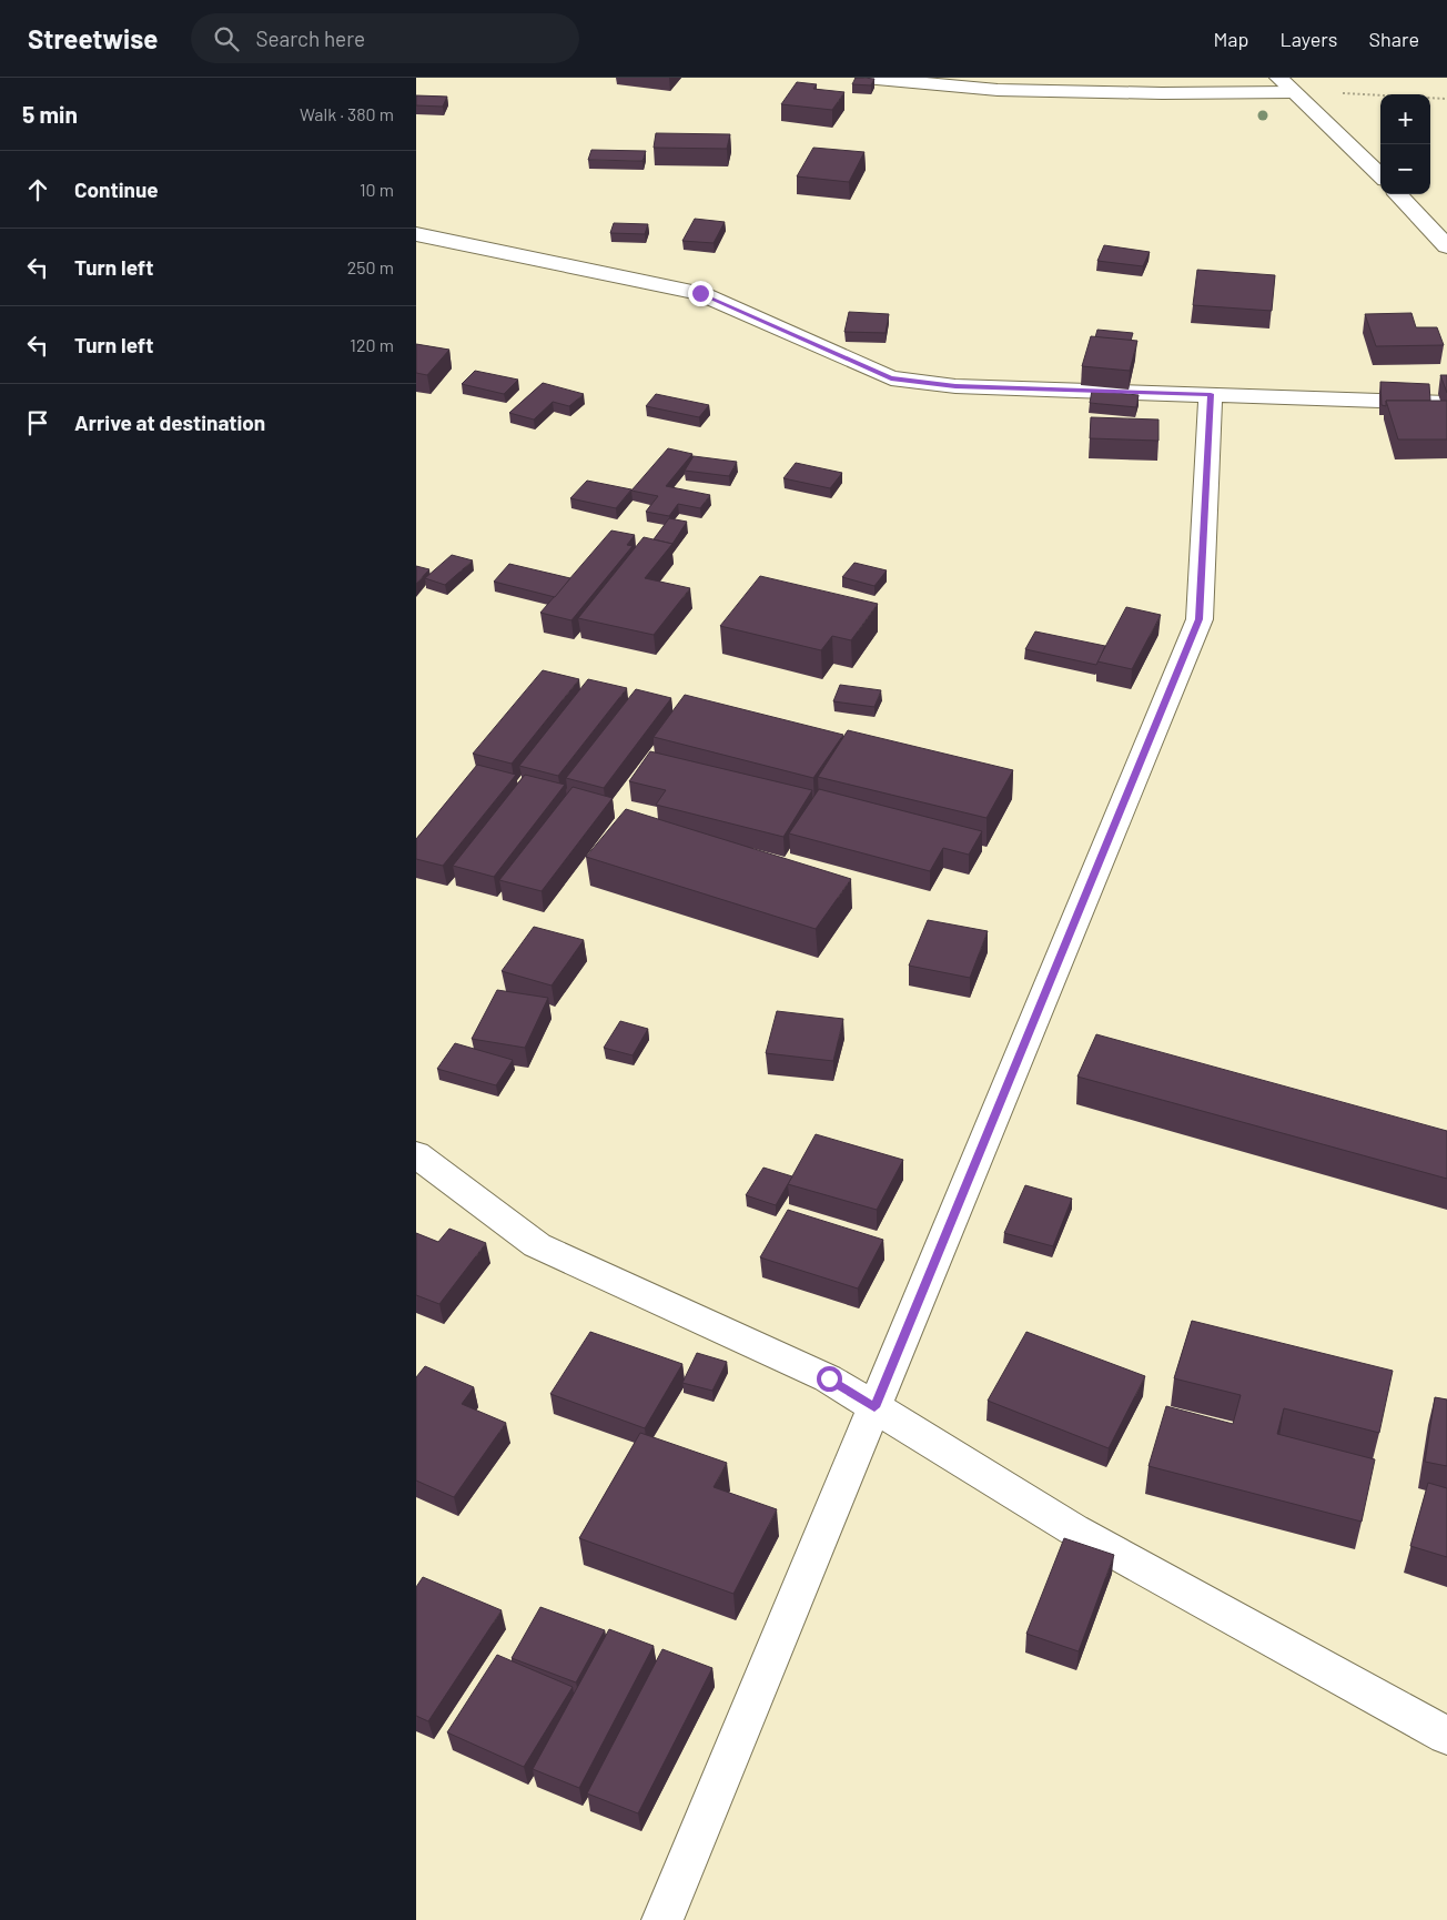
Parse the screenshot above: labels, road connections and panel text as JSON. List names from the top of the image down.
{
  "page": {
    "header": "Streetwise",
    "search": "Search here",
    "nav": ["Map", "Layers", "Share"],
    "heading": ["5 min", "Walk · 380 m"],
    "map_buttons": ["+", "−"],
    "list": [
      ["Continue", "10 m"],
      ["Turn left", "250 m"],
      ["Turn left", "120 m"],
      "Arrive at destination"
    ]
  }
}
